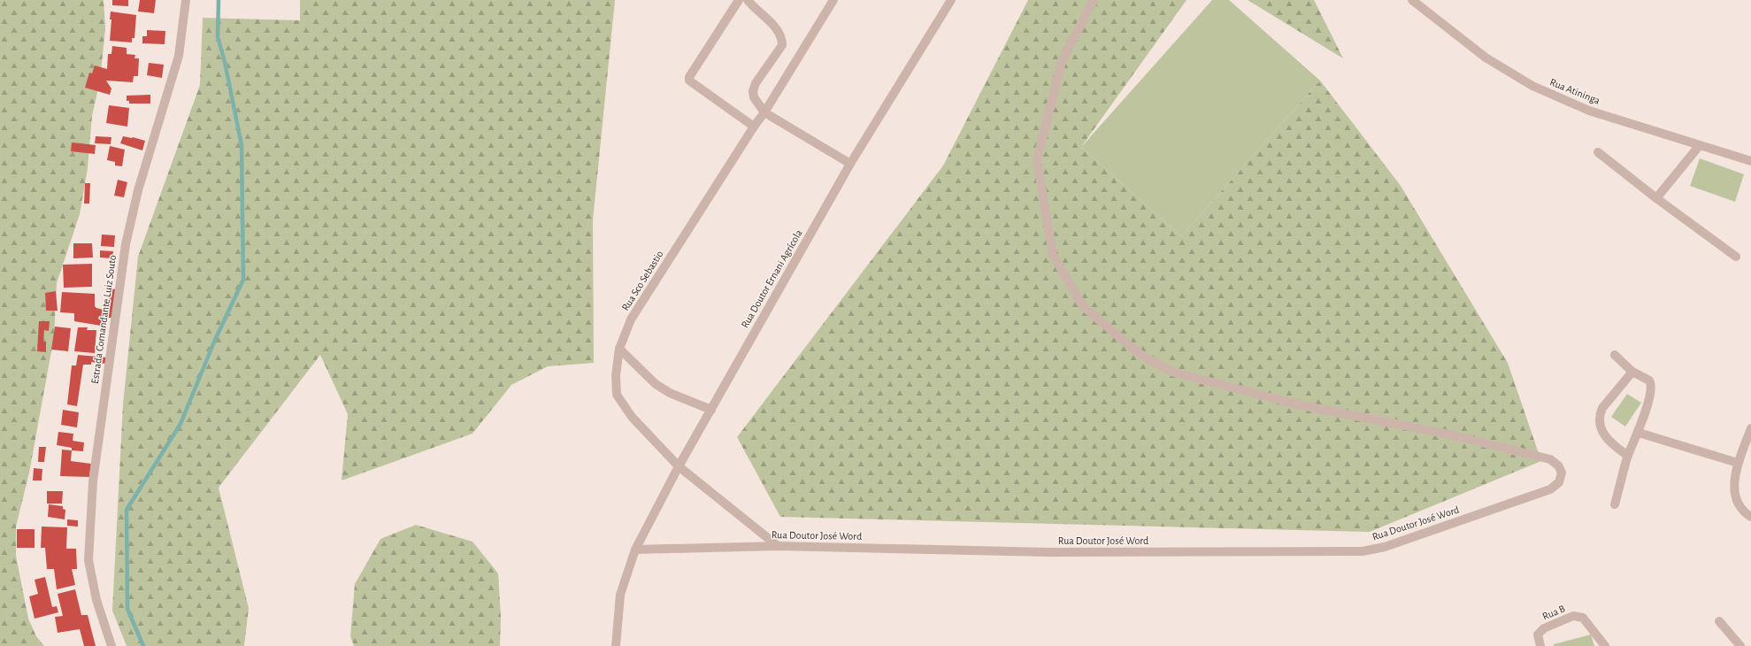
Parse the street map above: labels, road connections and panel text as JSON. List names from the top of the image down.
{
  "streets": {
    "street": [
      "Rua Atininga",
      "Rua Doutor Ernani Agrícola",
      "Rua Sco Sebastio",
      "Estrada Comandante Luiz Souto",
      "Rua Doutor José Word",
      "Rua B"
    ]
  },
  "crossings": [
    ["Rua Doutor Ernani Agrícola", "Rua Sco Sebastio"],
    ["Rua Doutor Ernani Agrícola", "Rua Doutor José Word"],
    ["Rua Sco Sebastio", "Rua Doutor José Word"]
  ]
}
